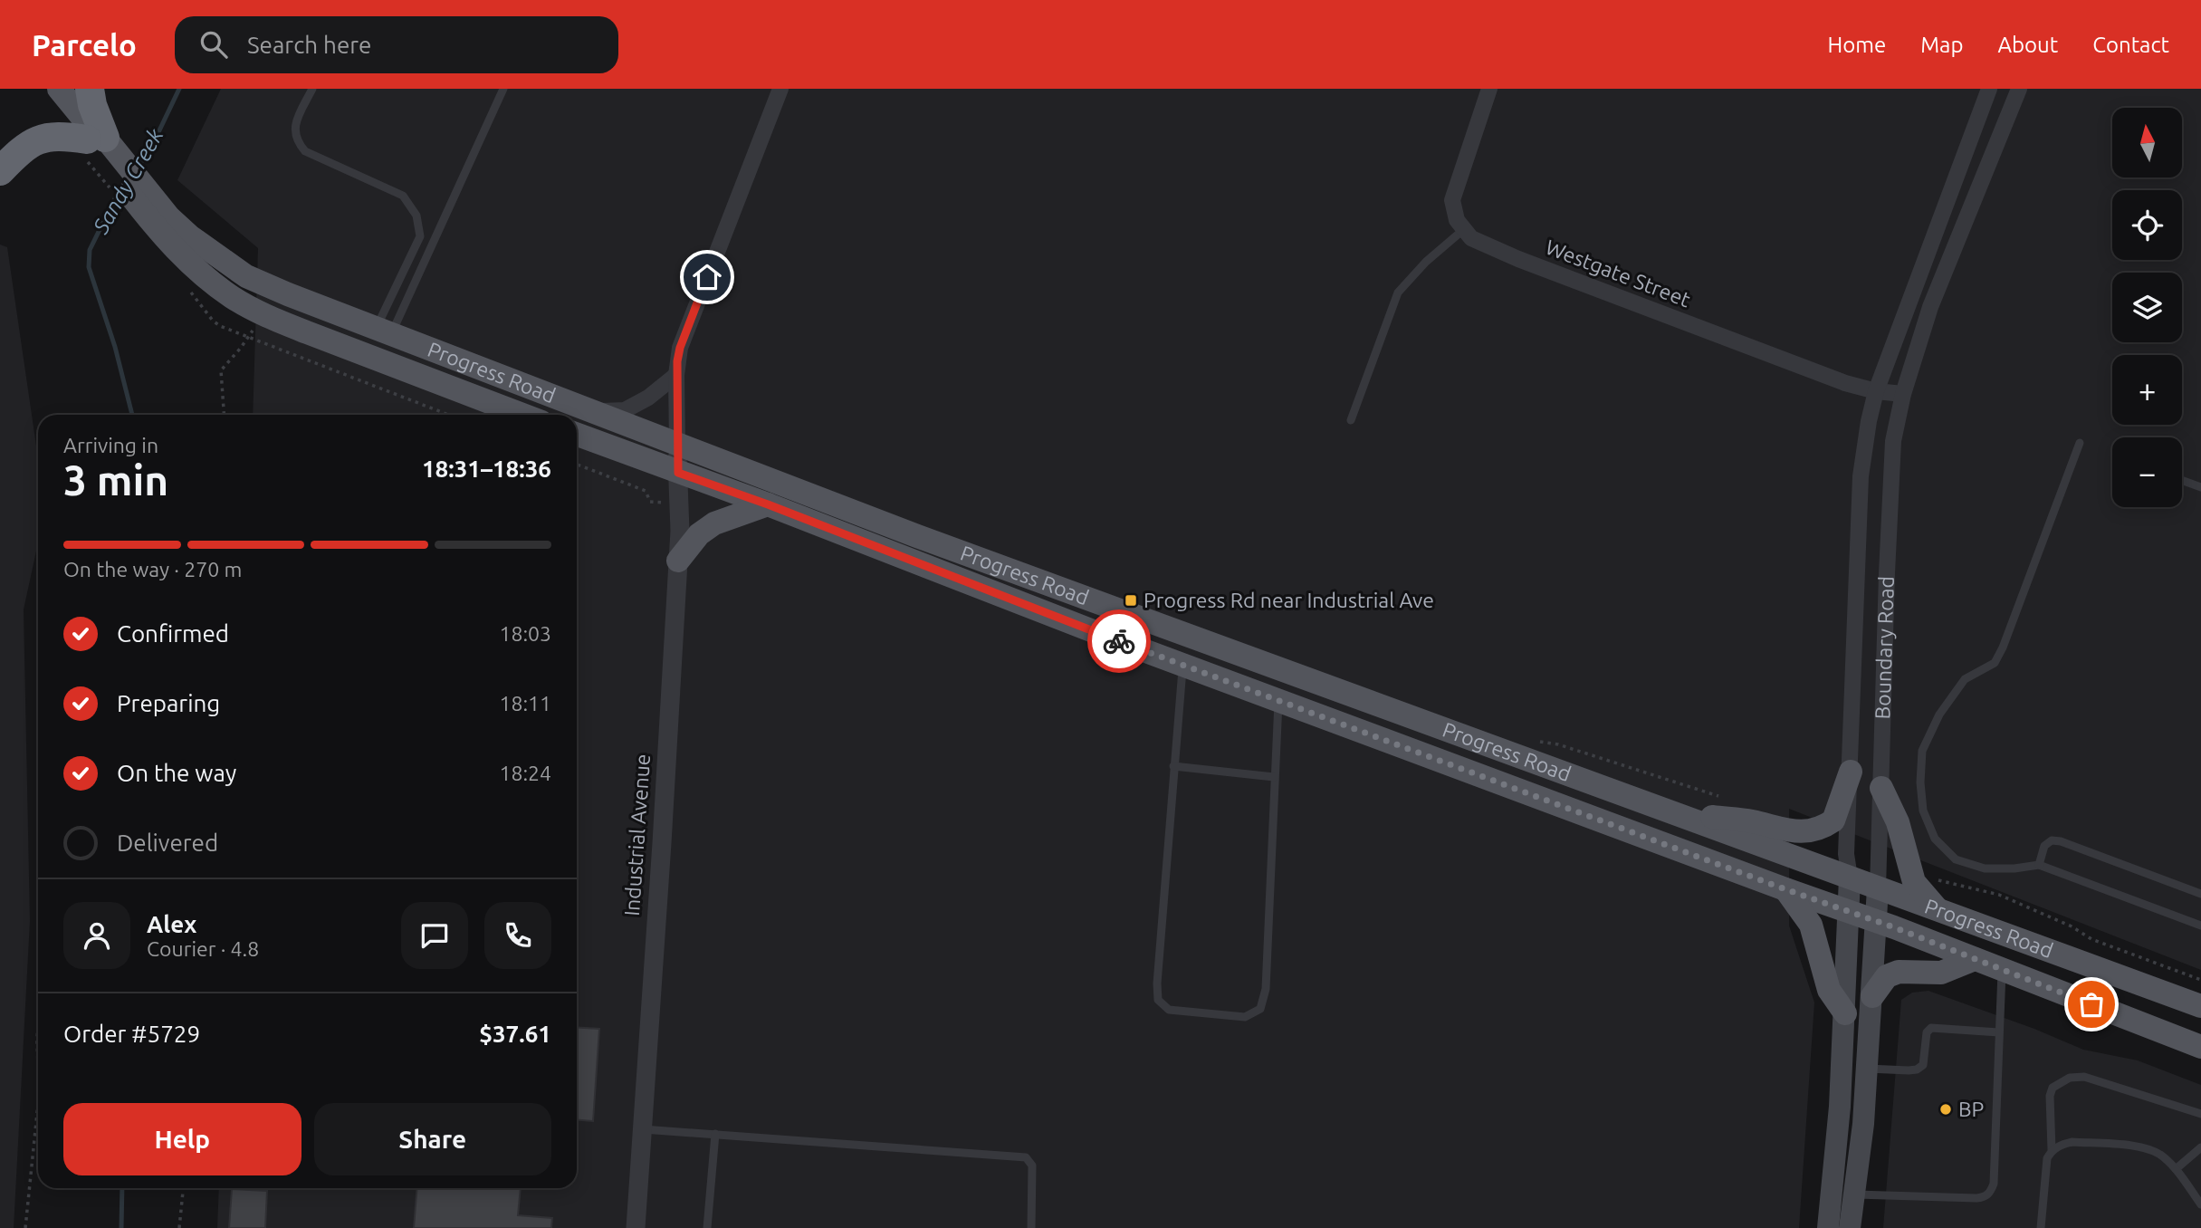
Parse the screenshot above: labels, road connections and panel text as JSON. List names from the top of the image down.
{
  "streets": {
    "main road": ["Progress Road", "Boundary Road"],
    "street": ["Westgate Street", "Industrial Avenue"]
  },
  "crossings": [
    ["Westgate Street", "Boundary Road"],
    ["Progress Road", "Boundary Road"],
    ["Progress Road", "Industrial Avenue"]
  ],
  "water": ["Sandy Creek"],
  "places": {
    "transit": ["Progress Rd near Industrial Ave"],
    "other": ["BP"]
  },
  "north": "top",
  "page": {
    "header": "Parcelo",
    "search": "Search here",
    "nav": [
      "Home",
      "Map",
      "About",
      "Contact"
    ],
    "map_buttons": ["+", "−"],
    "heading": ["3 min", "Arriving in", "18:31–18:36"],
    "panel": [
      "Alex",
      "Courier · 4.8",
      "Order #5729",
      "$37.61"
    ],
    "bar": "On the way · 270 m",
    "list": [
      ["Confirmed", "18:03"],
      ["Preparing", "18:11"],
      ["On the way", "18:24"],
      "Delivered"
    ],
    "buttons": ["Help", "Share"]
  }
}
